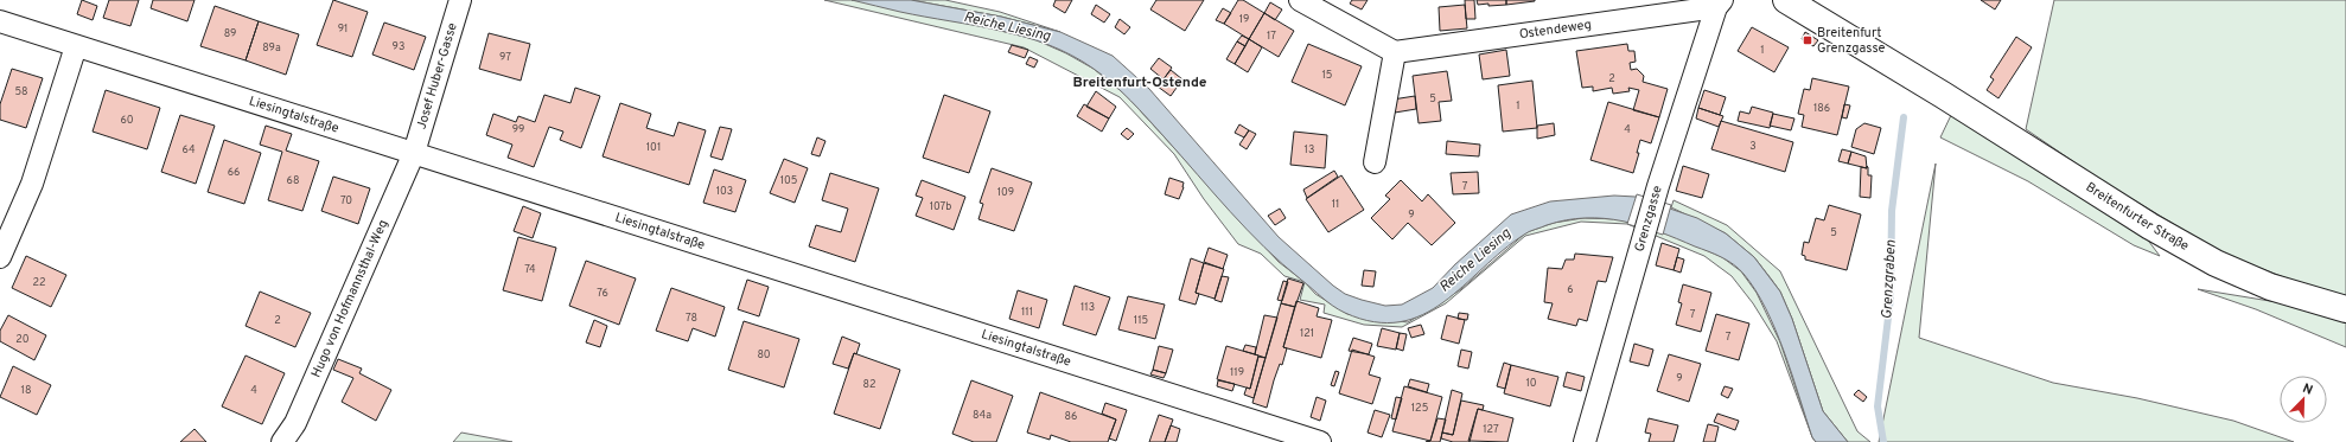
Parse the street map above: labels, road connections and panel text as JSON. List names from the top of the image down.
{
  "streets": {
    "main road": ["Breitenfurter Straße"],
    "street": [
      "Ostendeweg",
      "Josef Huber-Gasse",
      "Liesingtalstraße",
      "Grenzgasse",
      "Hugo von Hofmannsthal-Weg"
    ]
  },
  "crossings": [
    ["Ostendeweg", "Grenzgasse"],
    ["Josef Huber-Gasse", "Liesingtalstraße"],
    ["Josef Huber-Gasse", "Hugo von Hofmannsthal-Weg"],
    ["Liesingtalstraße", "Hugo von Hofmannsthal-Weg"]
  ],
  "districts": ["Breitenfurt-Ostende"],
  "water": ["Reiche Liesing", "Grenzgraben"],
  "places": {
    "transit": ["Breitenfurt Grenzgasse"]
  },
  "house_numbers": [
    "19",
    "91",
    "89",
    "17",
    "93",
    "89a",
    "1",
    "97",
    "15",
    "2",
    "58",
    "5",
    "1",
    "186",
    "60",
    "99",
    "4",
    "3",
    "101",
    "64",
    "13",
    "66",
    "68",
    "105",
    "7",
    "103",
    "109",
    "70",
    "11",
    "107b",
    "9",
    "5",
    "74",
    "22",
    "6",
    "76",
    "113",
    "111",
    "7",
    "78",
    "2",
    "115",
    "121",
    "7",
    "20",
    "80",
    "119",
    "9",
    "10",
    "82",
    "18",
    "4",
    "125",
    "84a",
    "86",
    "127"
  ],
  "north": "top right"
}
